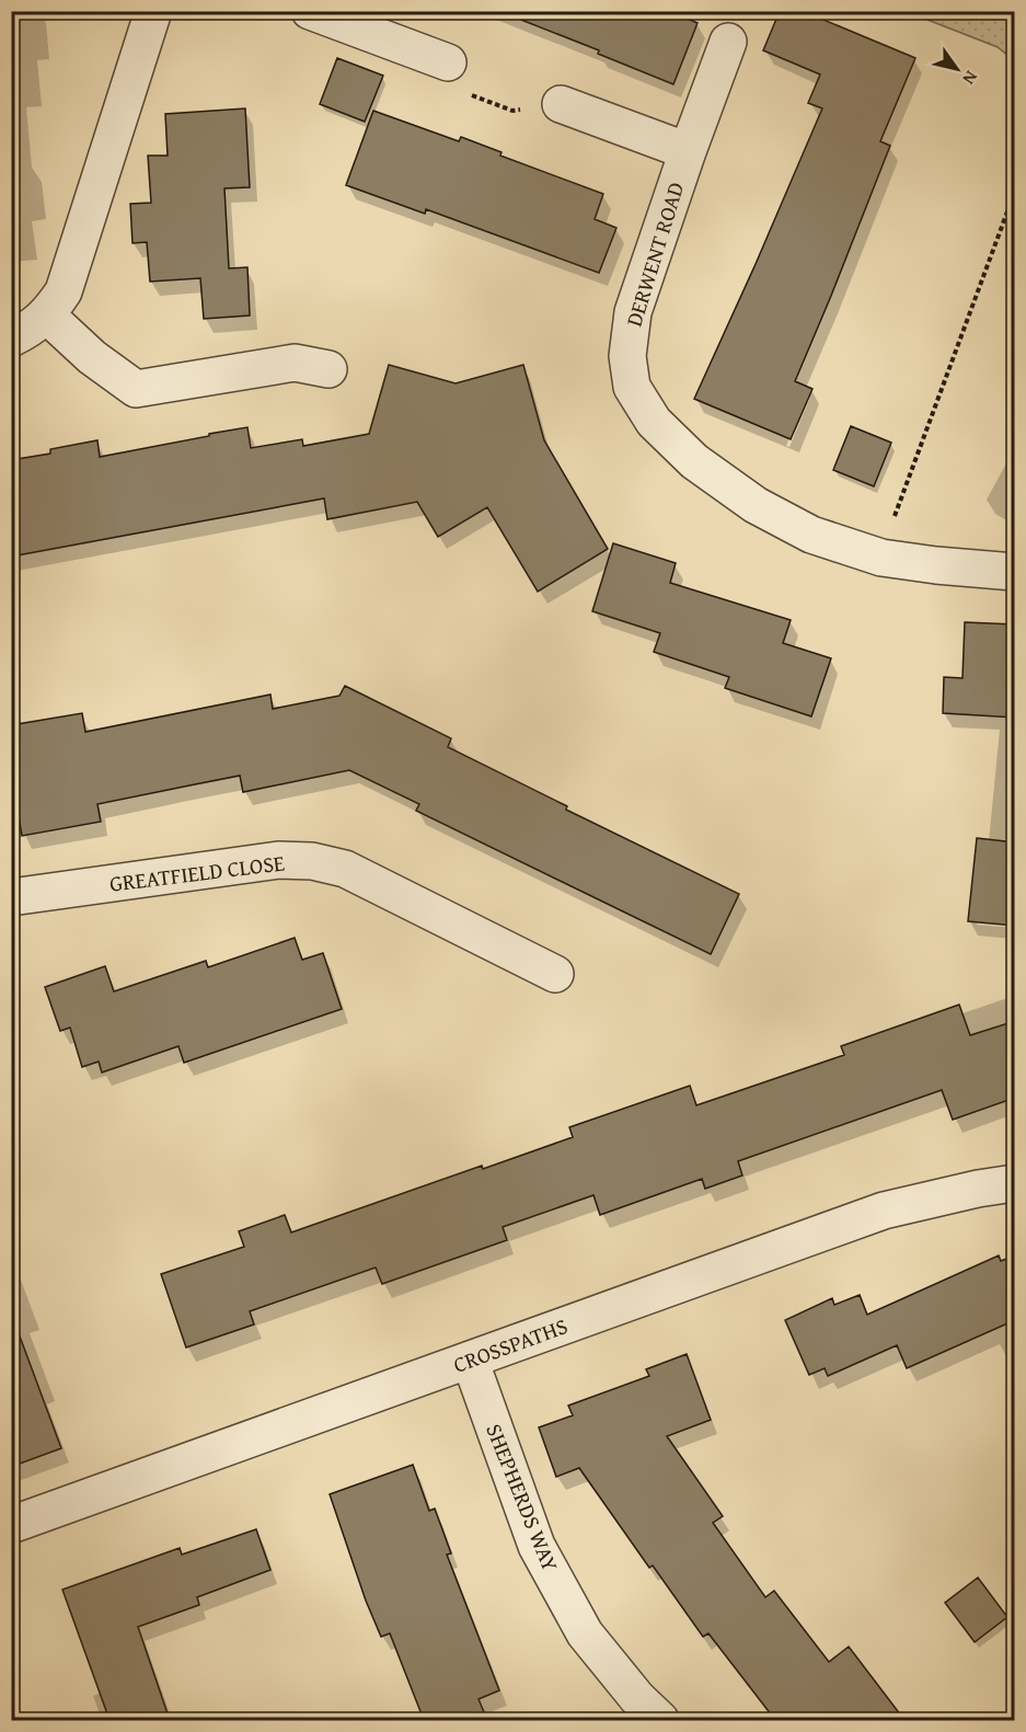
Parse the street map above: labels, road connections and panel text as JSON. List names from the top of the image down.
{
  "streets": {
    "street": [
      "DERWENT ROAD",
      "GREATFIELD CLOSE",
      "CROSSPATHS",
      "SHEPHERDS WAY"
    ]
  },
  "crossings": [
    ["CROSSPATHS", "SHEPHERDS WAY"]
  ],
  "north": "bottom right"
}
